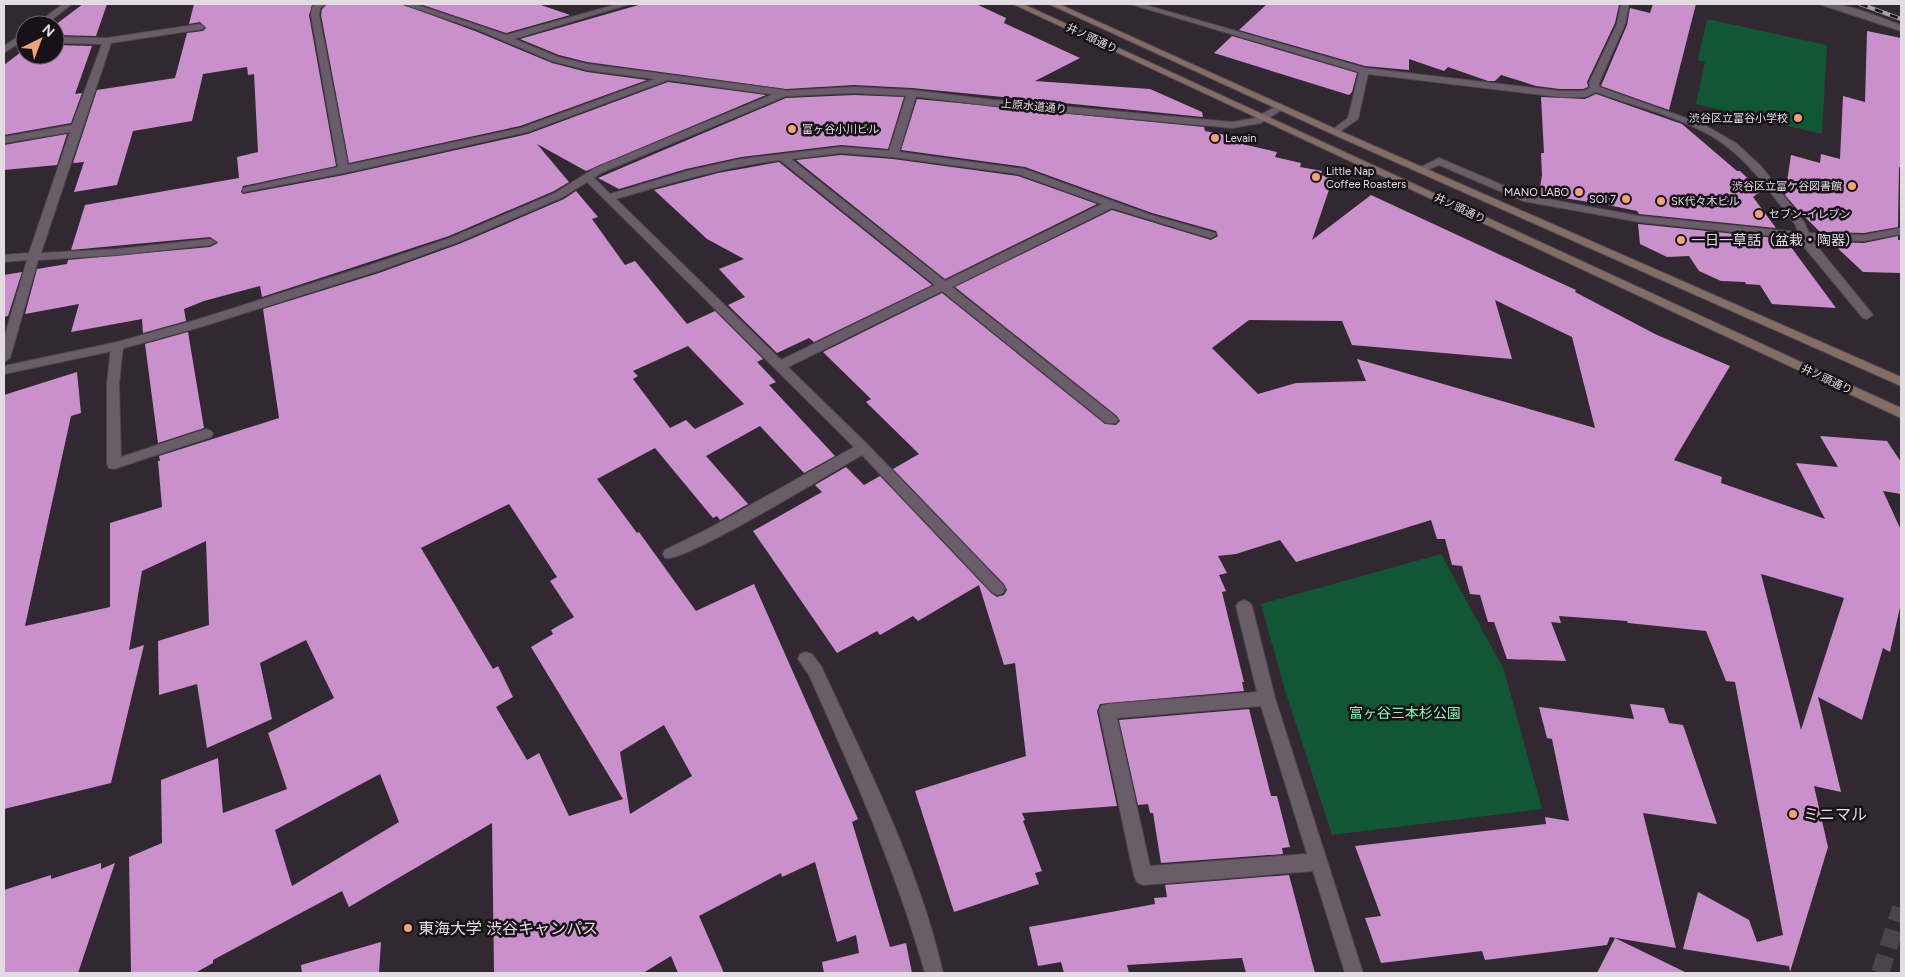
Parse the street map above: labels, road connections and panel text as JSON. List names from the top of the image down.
{
  "streets": {
    "main road": ["井ノ頭通り"],
    "street": ["上原水道通り"]
  },
  "crossings": [
    ["井ノ頭通り", "上原水道通り"]
  ],
  "parks": ["富ヶ谷三本杉公園"],
  "places": [
    "渋谷区立富谷小学校",
    "富ヶ谷小川ビル",
    "Levain",
    "Little Nap Coffee Roasters",
    "渋谷区立富ケ谷図書館",
    "MANO LABO",
    "SOI 7",
    "SK代々木ビル",
    "セブン-イレブン",
    "一日一草話（盆栽・陶器）",
    "ミニマル",
    "東海大学 渋谷キャンパス"
  ],
  "north": "top right"
}
